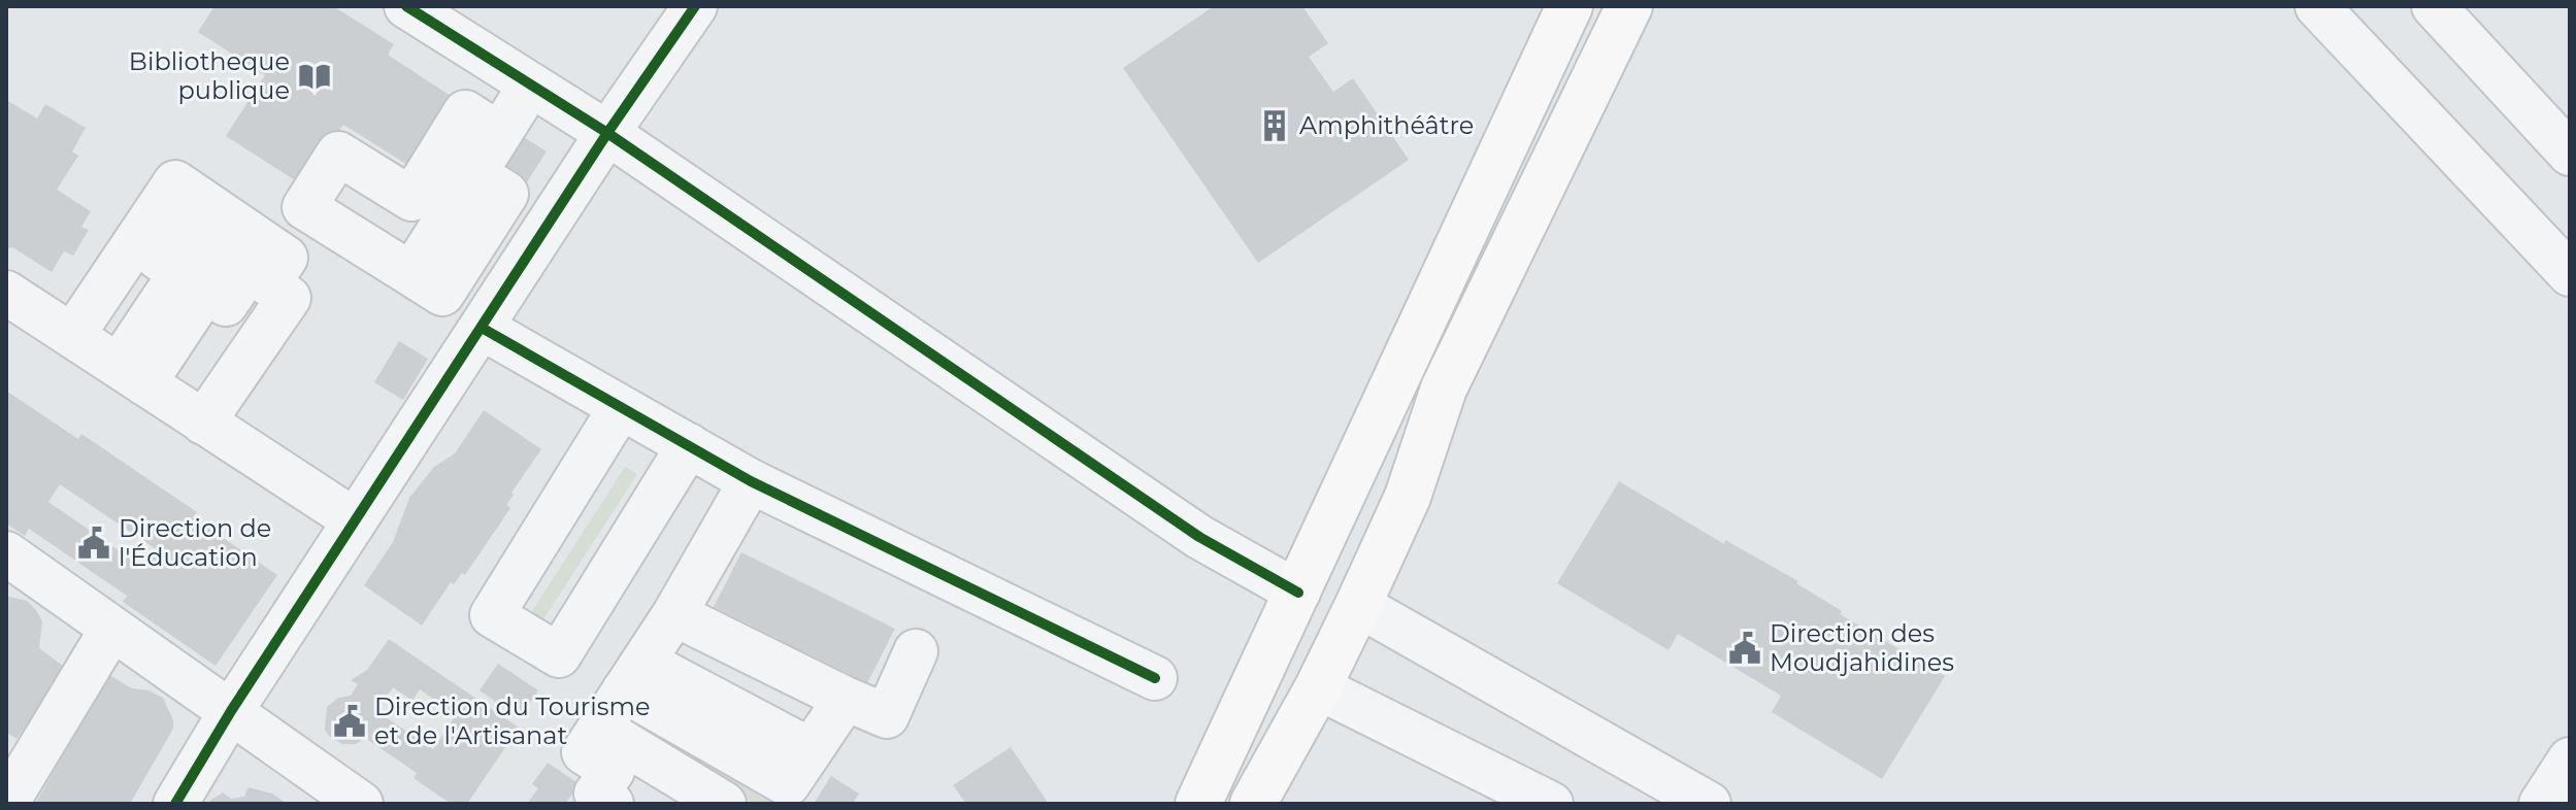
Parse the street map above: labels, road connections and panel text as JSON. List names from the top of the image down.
{
  "places": {
    "library": ["Bibliotheque publique"],
    "building": ["Amphithéâtre"],
    "public building": ["Direction de l'Éducation", "Direction des Moudjahidines", "Direction du Tourisme et de l'Artisanat"]
  }
}
